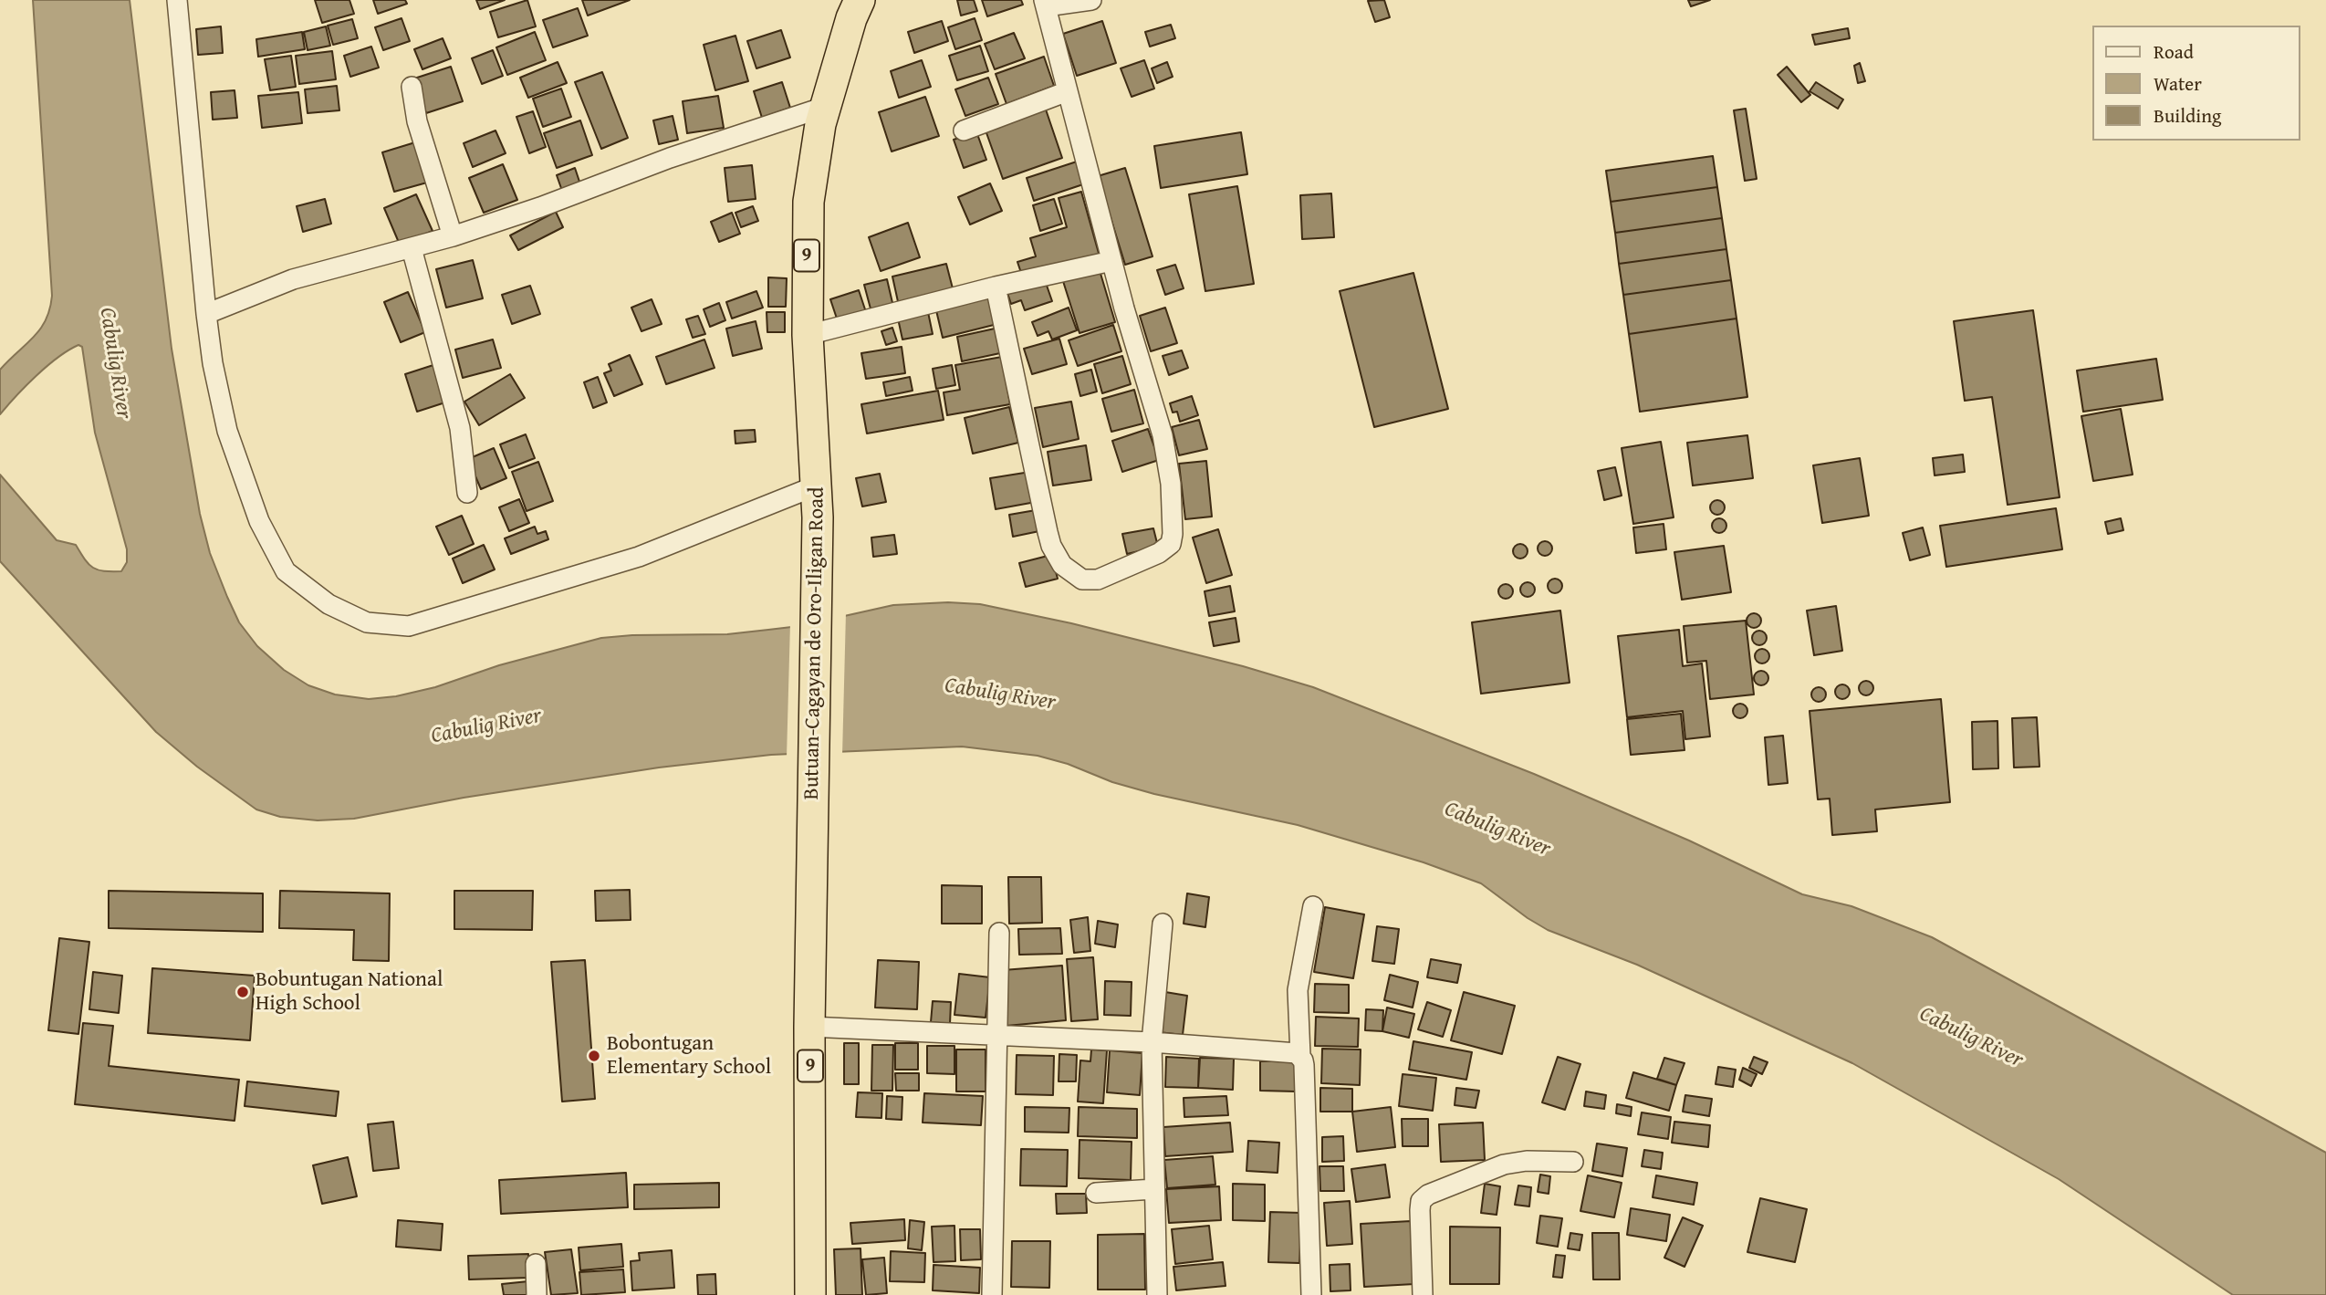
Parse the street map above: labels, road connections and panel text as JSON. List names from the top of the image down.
{
  "streets": {
    "highway": ["9", "Butuan-Cagayan de Oro-Iligan Road"]
  },
  "water": ["Cabulig River"],
  "places": ["Bobuntugan National High School", "Bobontugan Elementary School"],
  "legend": ["Road", "Water", "Building"]
}
